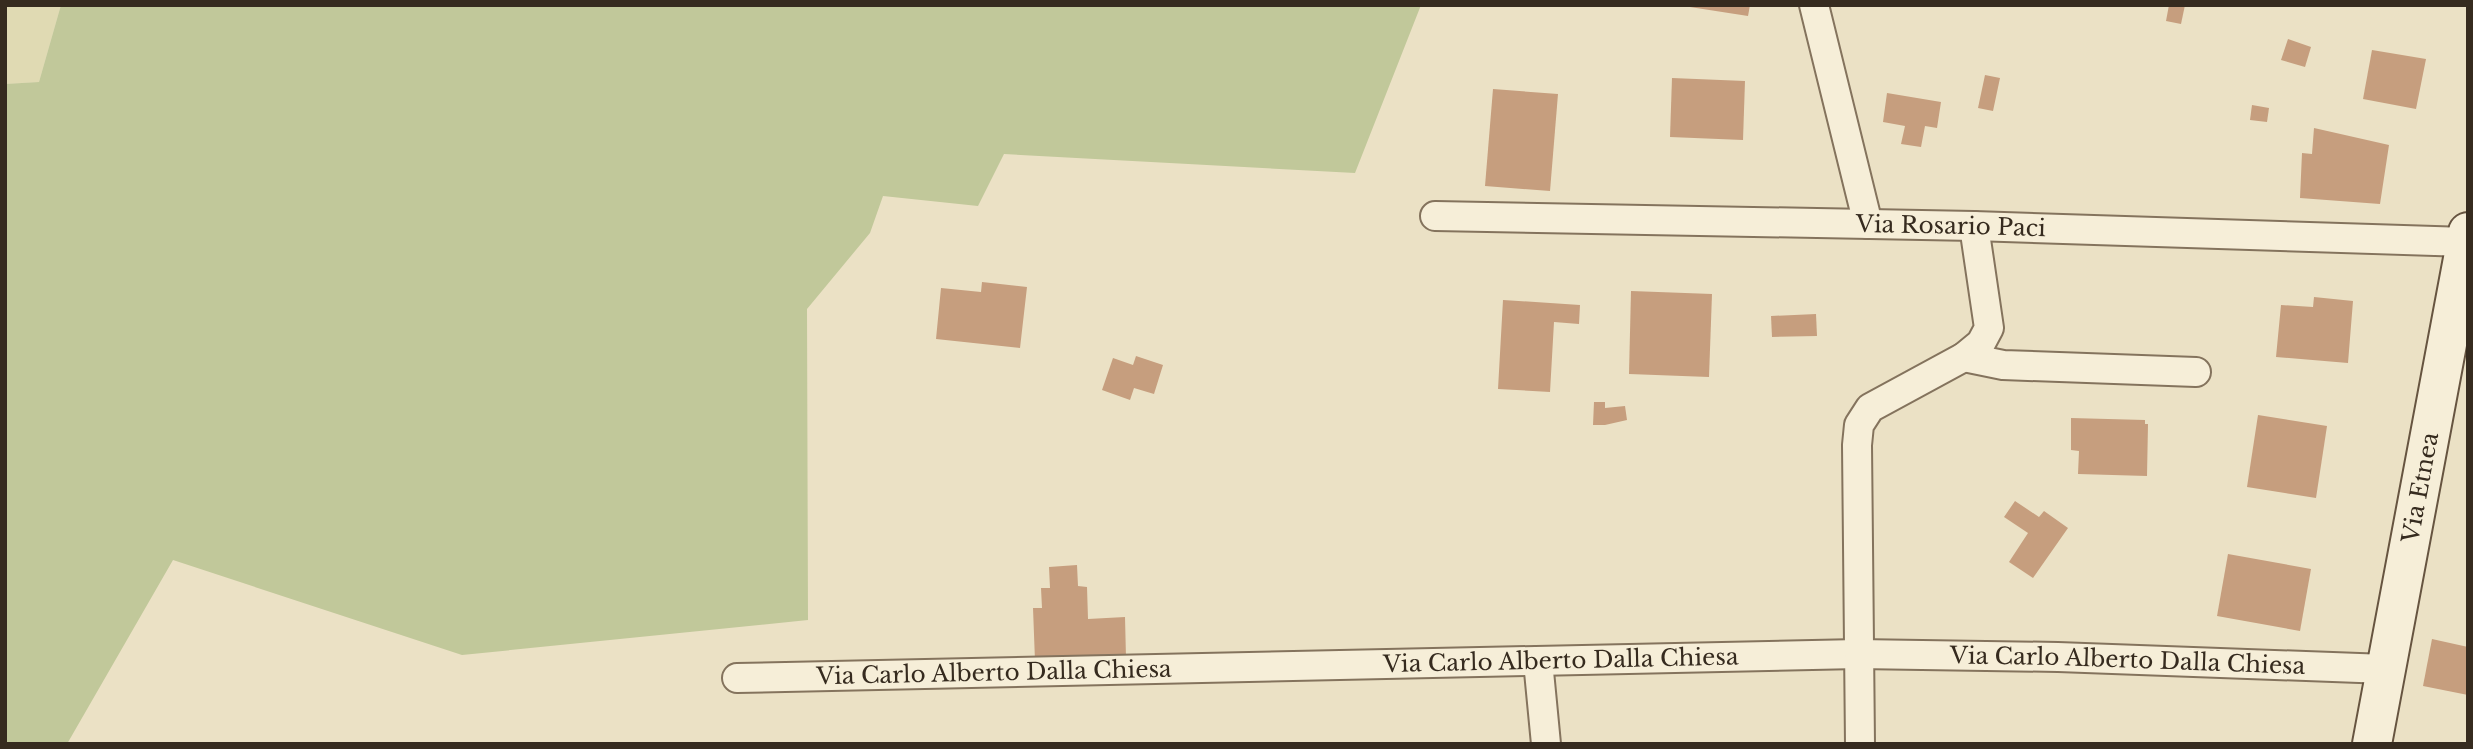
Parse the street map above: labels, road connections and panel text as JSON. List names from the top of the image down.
{
  "streets": {
    "main road": ["Via Etnea"],
    "street": ["Via Rosario Paci", "Via Carlo Alberto Dalla Chiesa"]
  },
  "crossings": [
    ["Via Rosario Paci", "Via Etnea"],
    ["Via Etnea", "Via Carlo Alberto Dalla Chiesa"]
  ]
}
